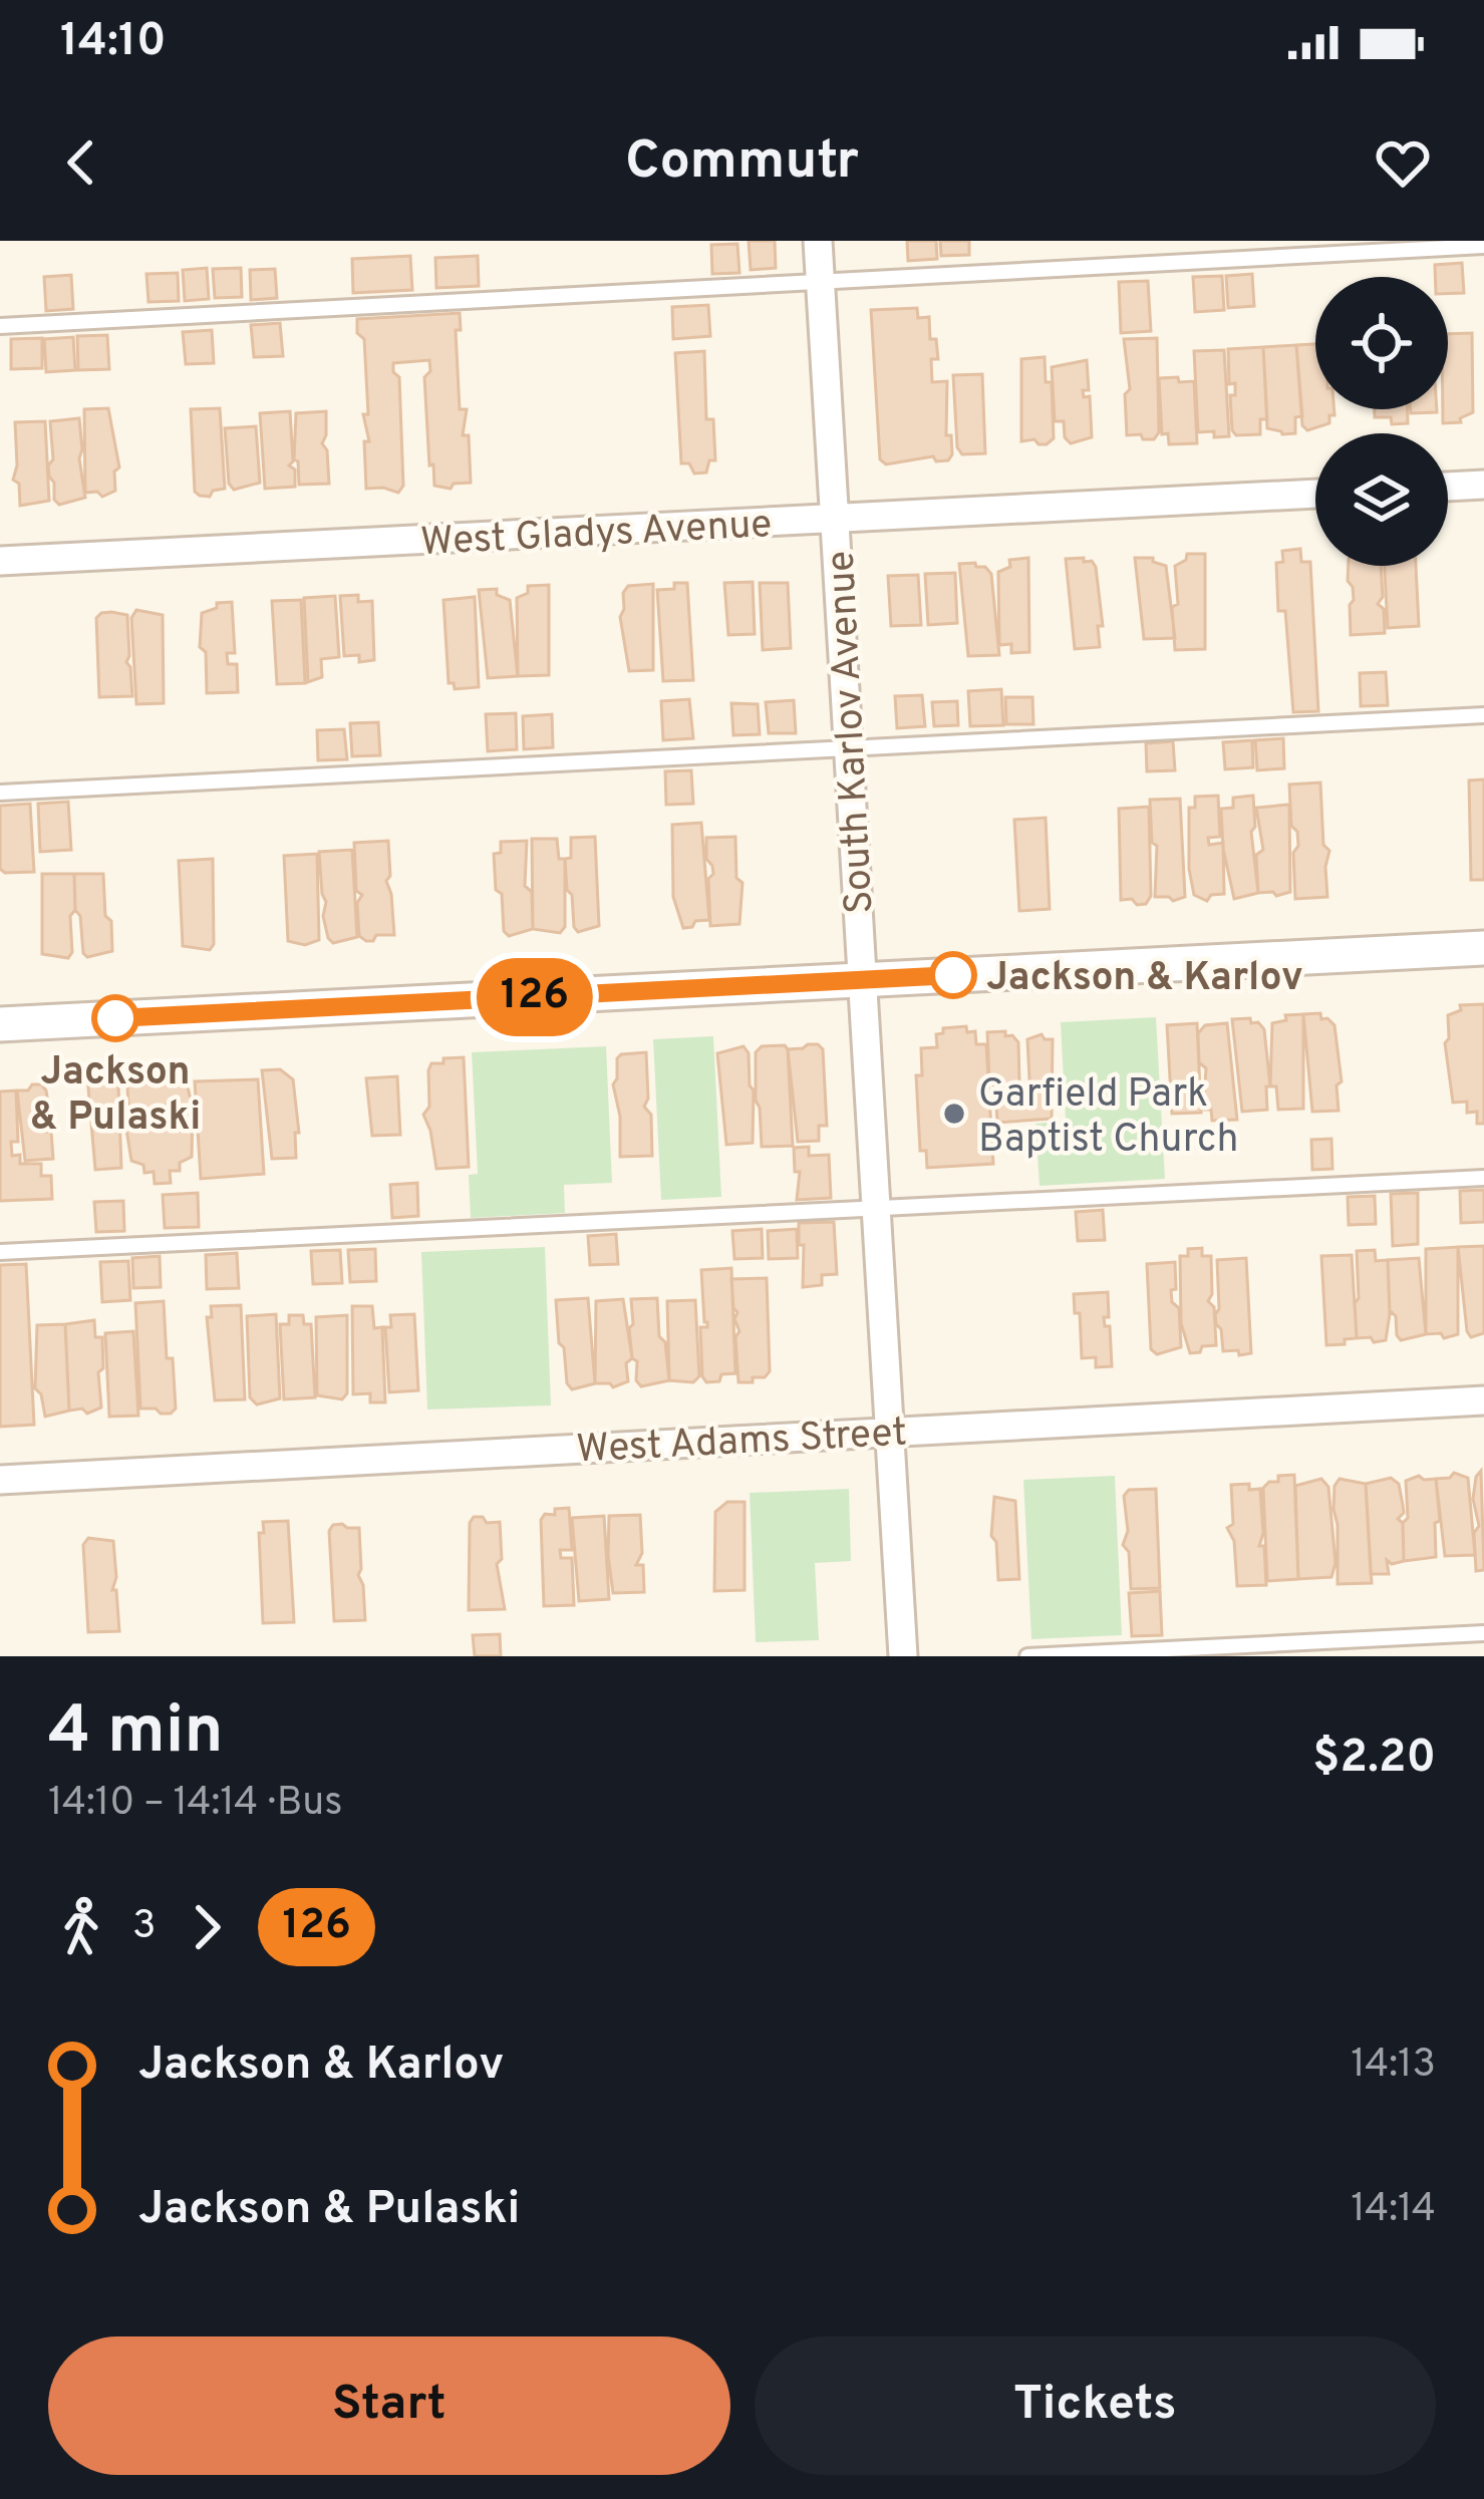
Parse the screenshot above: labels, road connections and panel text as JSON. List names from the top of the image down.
{
  "streets": {
    "street": ["West Gladys Avenue", "South Karlov Avenue", "West Adams Street"]
  },
  "crossings": [
    ["West Gladys Avenue", "South Karlov Avenue"],
    ["South Karlov Avenue", "West Adams Street"]
  ],
  "places": ["Jackson & Karlov", "Jackson & Pulaski", "Garfield Park Baptist Church"],
  "lines": ["bus line 126"],
  "page": {
    "status": "14:10",
    "header": "Commutr",
    "on_map": "126",
    "heading": ["4 min", "14:10 – 14:14 · Bus", "$2.20"],
    "legs": ["3", "126"],
    "list": [
      {
        "name": "Jackson & Karlov",
        "value": "14:13"
      },
      {
        "name": "Jackson & Pulaski",
        "value": "14:14"
      }
    ],
    "buttons": ["Start", "Tickets"]
  }
}
